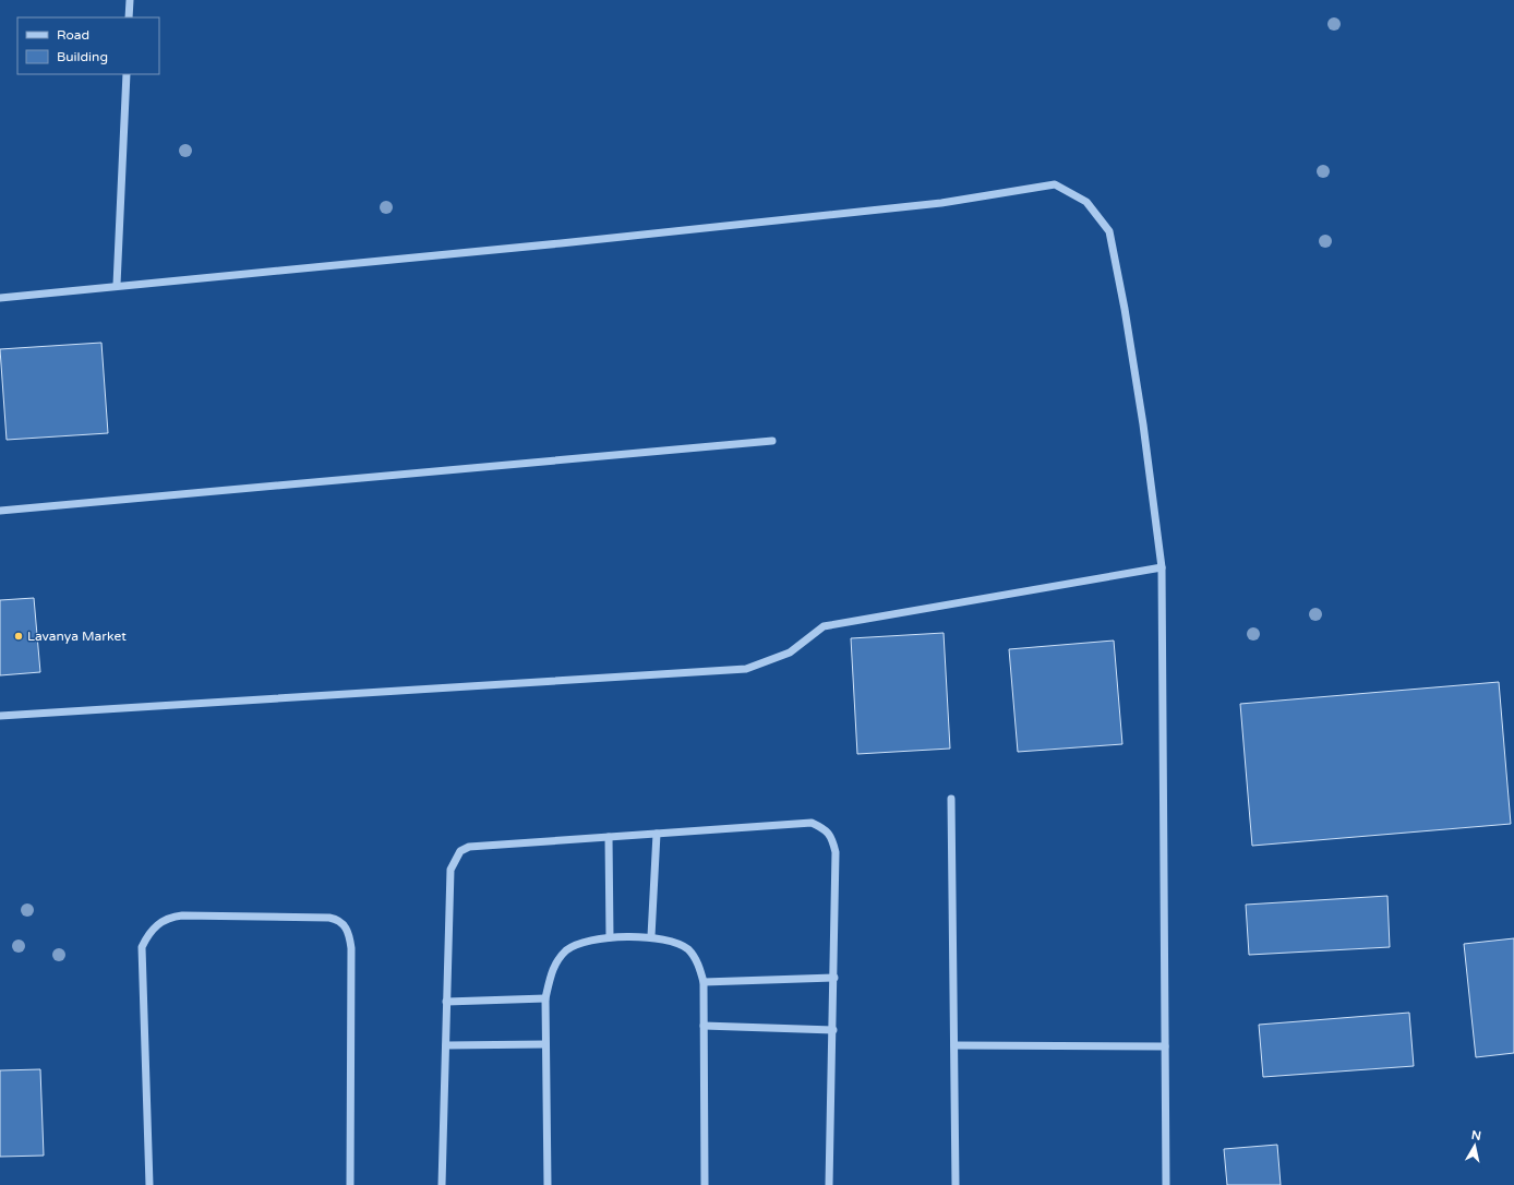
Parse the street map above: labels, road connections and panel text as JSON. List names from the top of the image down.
{
  "places": ["Lavanya Market"],
  "legend": ["Road", "Building"],
  "north": "top"
}
